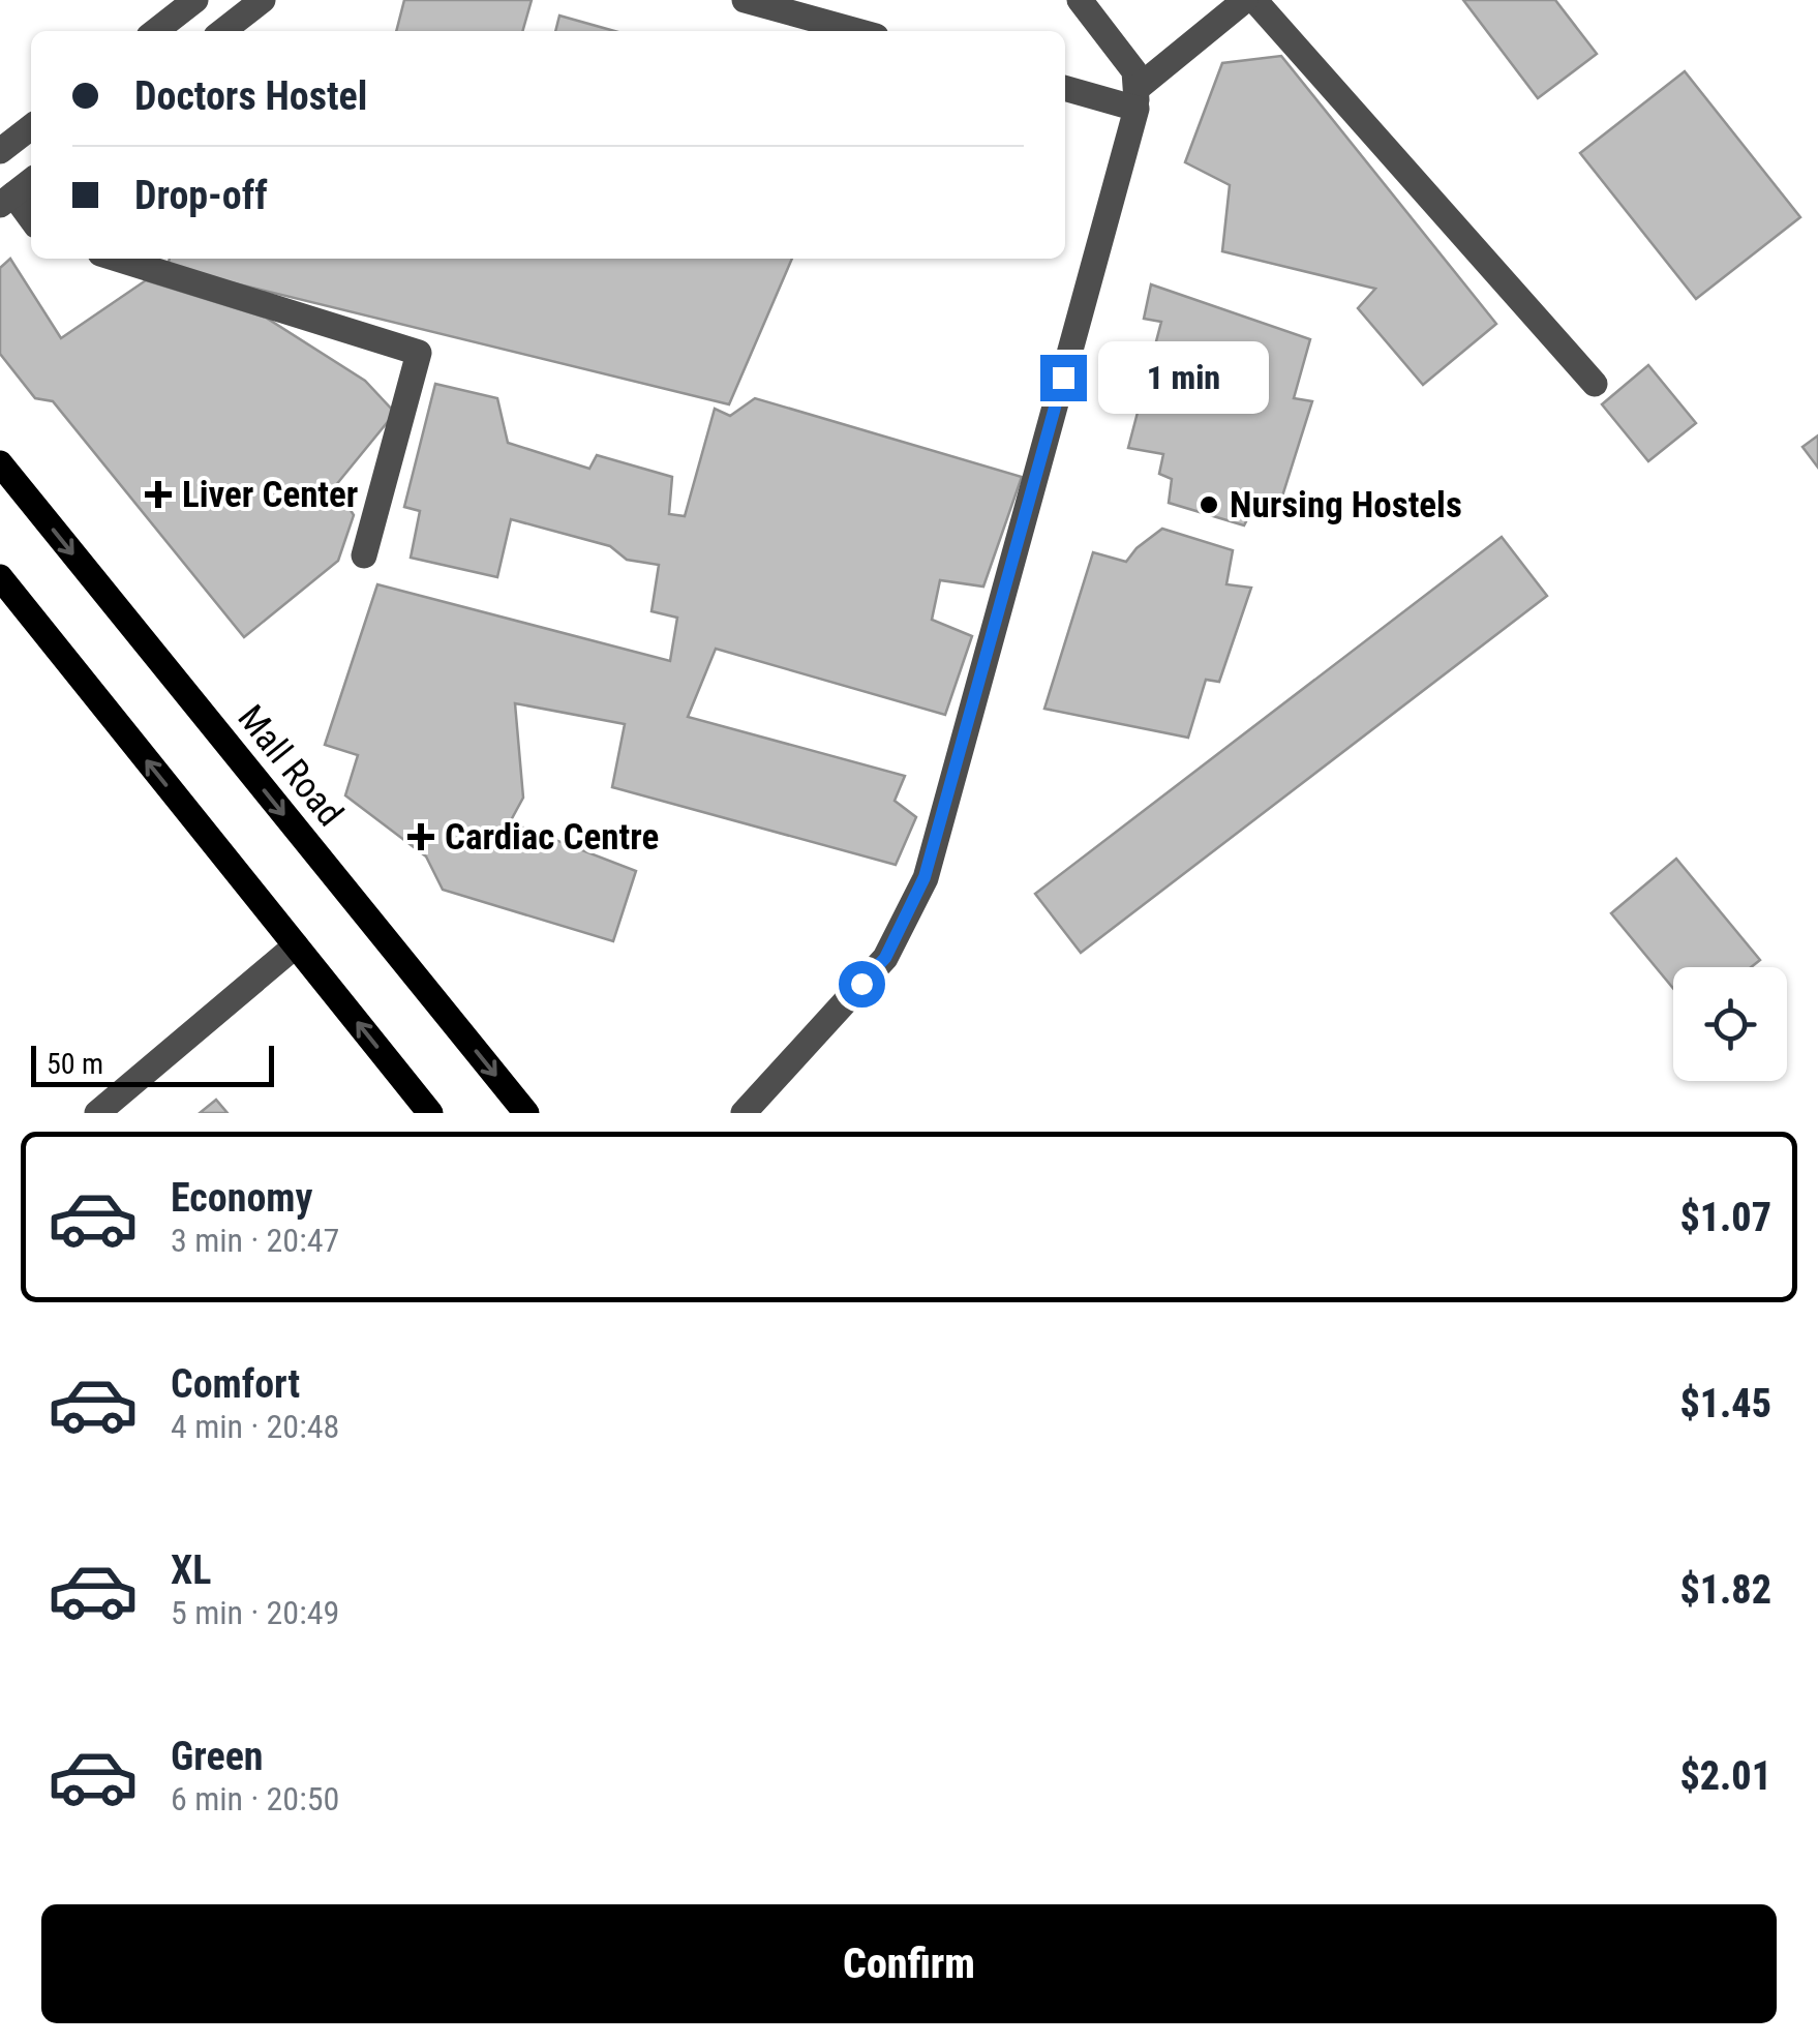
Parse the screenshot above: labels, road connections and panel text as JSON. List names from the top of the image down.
{
  "streets": {
    "main road": ["Mall Road"]
  },
  "places": {
    "health": ["Liver Center", "Cardiac Centre"],
    "other": ["Nursing Hostels"]
  },
  "scale_bar": "50 m",
  "page": {
    "banner": ["Doctors Hostel", "Drop-off"],
    "bubble": "1 min",
    "scale": "50 m",
    "list": [
      {
        "name": "Economy",
        "note": "3 min · 20:47",
        "value": "$1.07"
      },
      {
        "name": "Comfort",
        "note": "4 min · 20:48",
        "value": "$1.45"
      },
      {
        "name": "XL",
        "note": "5 min · 20:49",
        "value": "$1.82"
      },
      {
        "name": "Green",
        "note": "6 min · 20:50",
        "value": "$2.01"
      }
    ],
    "buttons": "Confirm"
  }
}
